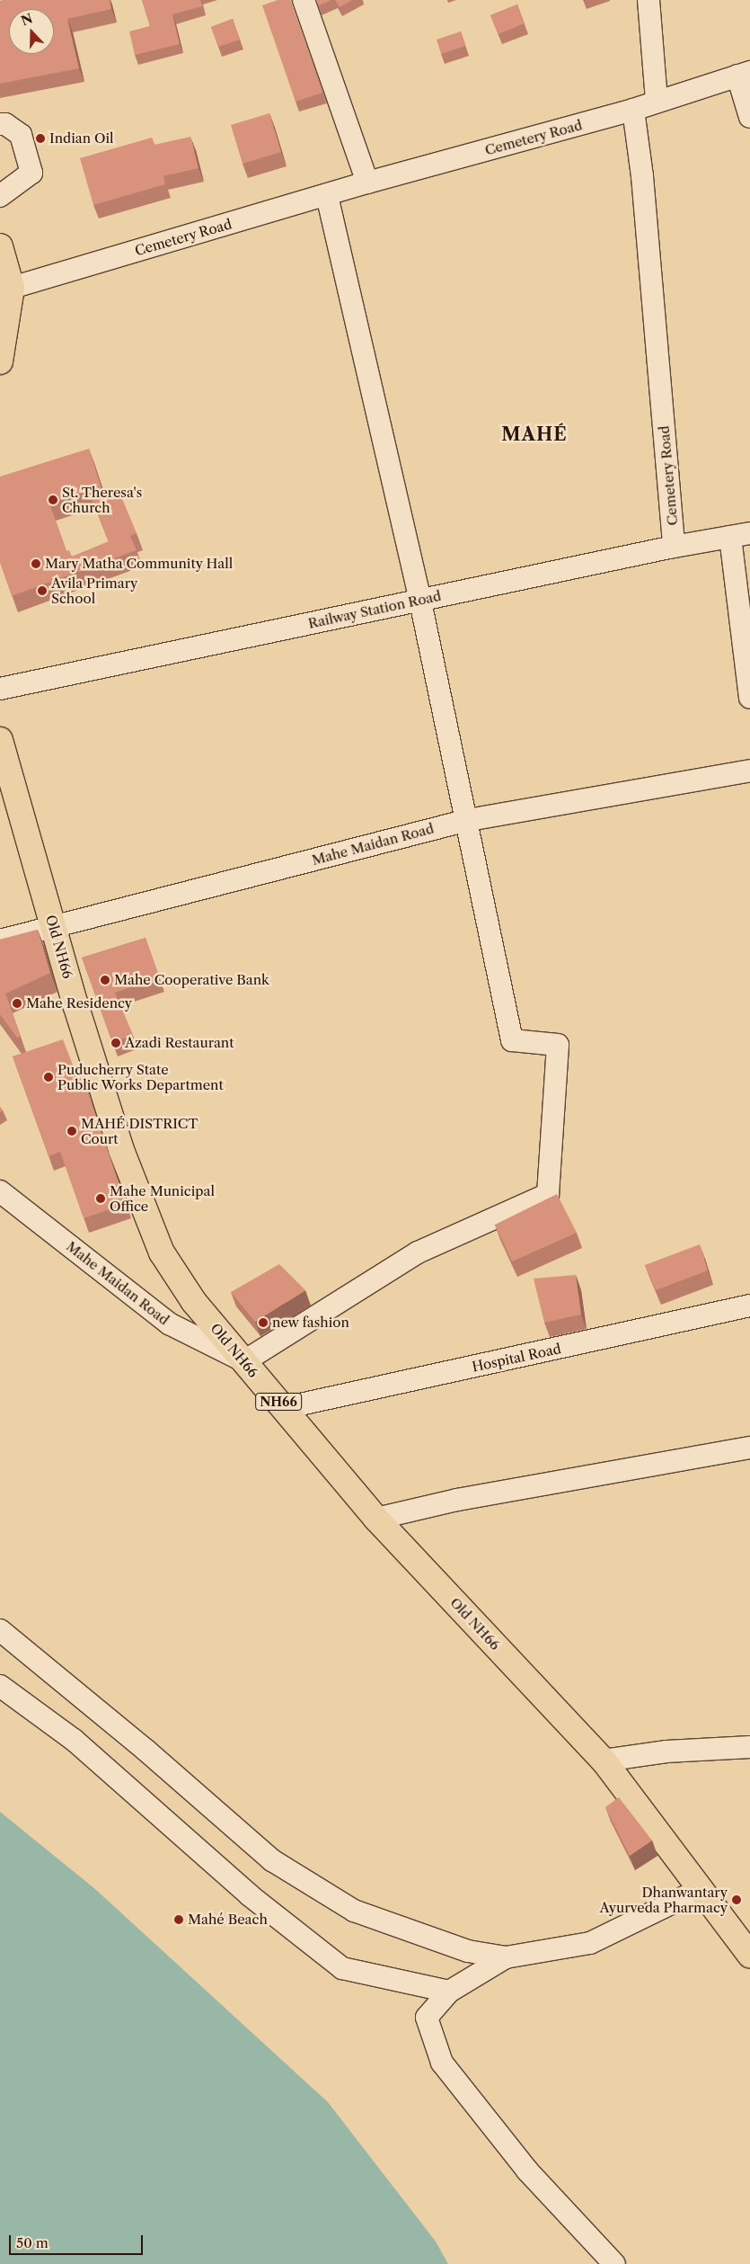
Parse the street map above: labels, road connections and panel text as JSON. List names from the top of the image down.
{
  "streets": {
    "main road": ["Old NH66", "NH66"],
    "street": [
      "Cemetery Road",
      "Railway Station Road",
      "Mahe Maidan Road",
      "Hospital Road"
    ]
  },
  "crossings": [
    ["Cemetery Road", "Railway Station Road"],
    ["Mahe Maidan Road", "Old NH66"],
    ["Old NH66", "Hospital Road"]
  ],
  "districts": ["MAHÉ"],
  "places": [
    "Indian Oil",
    "St. Theresa's Church",
    "Mary Matha Community Hall",
    "Avila Primary School",
    "Mahe Cooperative Bank",
    "Mahe Residency",
    "Azadi Restaurant",
    "Puducherry State Public Works Department",
    "MAHÉ DISTRICT Court",
    "Mahe Municipal Office",
    "new fashion",
    "Dhanwantary Ayurveda Pharmacy",
    "Mahé Beach"
  ],
  "scale_bar": "50 m",
  "north": "top"
}
